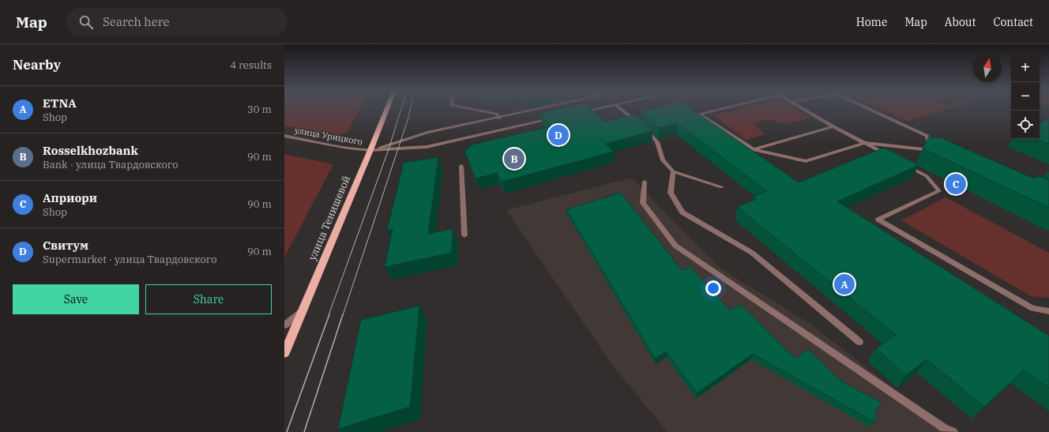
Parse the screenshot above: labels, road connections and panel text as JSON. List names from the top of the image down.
{
  "streets": {
    "main road": ["улица Тенишевой"],
    "street": ["улица Урицкого"]
  },
  "crossings": [
    ["улица Урицкого", "улица Тенишевой"]
  ],
  "north": "top",
  "page": {
    "header": "Map",
    "search": "Search here",
    "nav": [
      "Home",
      "Map",
      "About",
      "Contact"
    ],
    "heading": ["Nearby", "4 results"],
    "map_buttons": ["+", "−"],
    "list": [
      {
        "mark": "A",
        "name": "ETNA",
        "note": "Shop",
        "value": "30 m"
      },
      {
        "mark": "B",
        "name": "Rosselkhozbank",
        "note": "Bank · улица Твардовского",
        "value": "90 m"
      },
      {
        "mark": "C",
        "name": "Априори",
        "note": "Shop",
        "value": "90 m"
      },
      {
        "mark": "D",
        "name": "Свитум",
        "note": "Supermarket · улица Твардовского",
        "value": "90 m"
      }
    ],
    "pins": [
      "D",
      "B",
      "C",
      "A"
    ],
    "buttons": ["Save", "Share"]
  }
}
